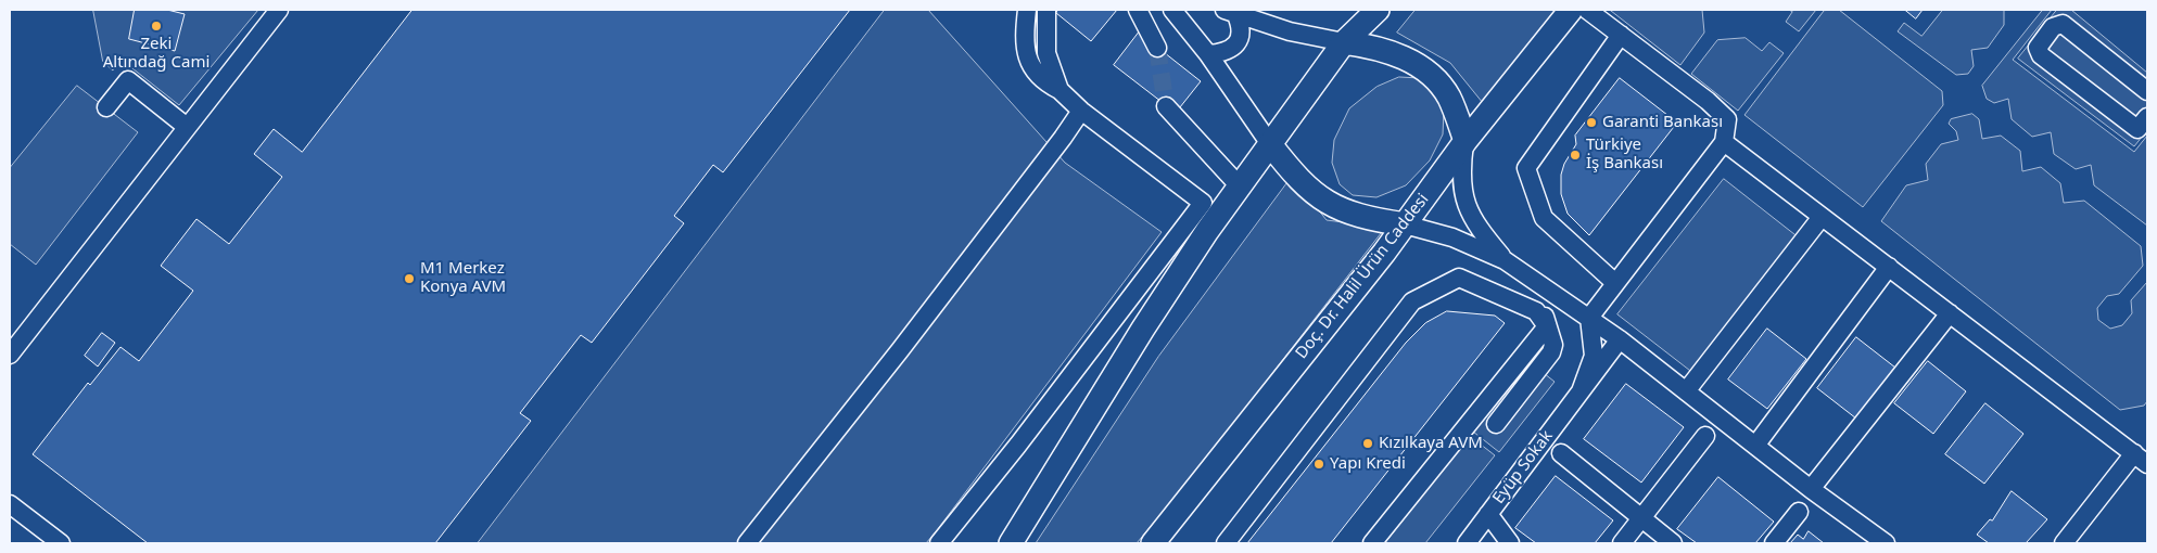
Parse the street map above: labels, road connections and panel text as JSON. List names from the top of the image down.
{
  "streets": {
    "main road": ["Doç. Dr. Halil Ürün Caddesi"],
    "street": ["Eyüp Sokak"]
  },
  "places": [
    "Zeki Altındağ Cami",
    "Garanti Bankası",
    "Türkiye İş Bankası",
    "M1 Merkez Konya AVM",
    "Kızılkaya AVM",
    "Yapı Kredi"
  ]
}
